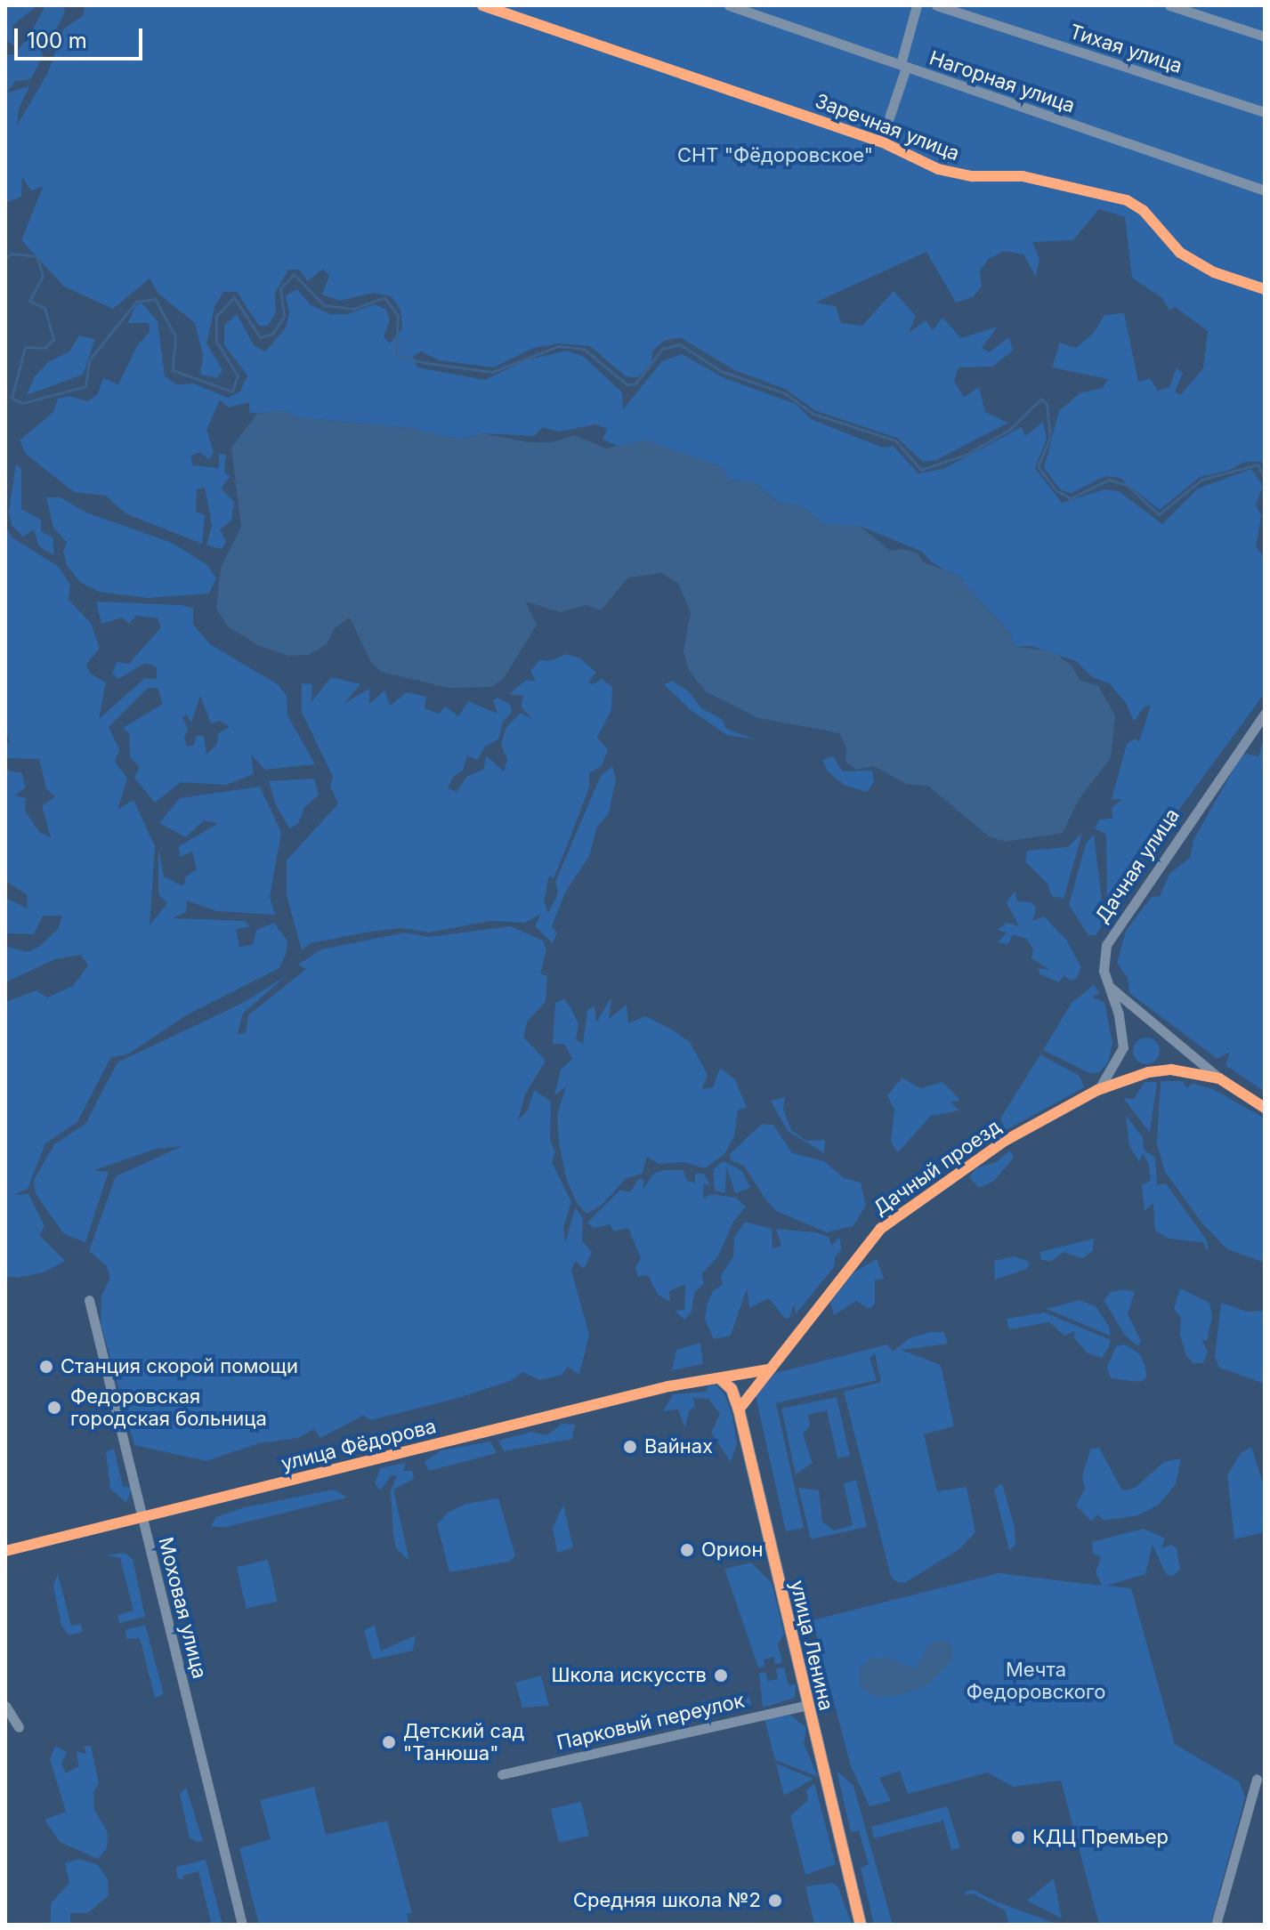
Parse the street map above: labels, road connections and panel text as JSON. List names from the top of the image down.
{
  "streets": {
    "street": [
      "Тихая улица",
      "Нагорная улица",
      "Заречная улица",
      "Дачная улица",
      "Дачный проезд",
      "улица Фёдорова",
      "Моховая улица",
      "улица Ленина",
      "Парковый переулок"
    ]
  },
  "crossings": [
    ["Дачная улица", "Дачный проезд"],
    ["Дачный проезд", "улица Фёдорова"],
    ["Дачный проезд", "улица Ленина"],
    ["улица Фёдорова", "Моховая улица"],
    ["улица Фёдорова", "улица Ленина"],
    ["улица Ленина", "Парковый переулок"]
  ],
  "parks": ["СНТ \"Фёдоровское\"", "Мечта Федоровского"],
  "places": [
    "Станция скорой помощи",
    "Федоровская городская больница",
    "Вайнах",
    "Орион",
    "Школа искусств",
    "Детский сад \"Танюша\"",
    "КДЦ Премьер",
    "Средняя школа №2"
  ],
  "scale_bar": "100 m"
}
